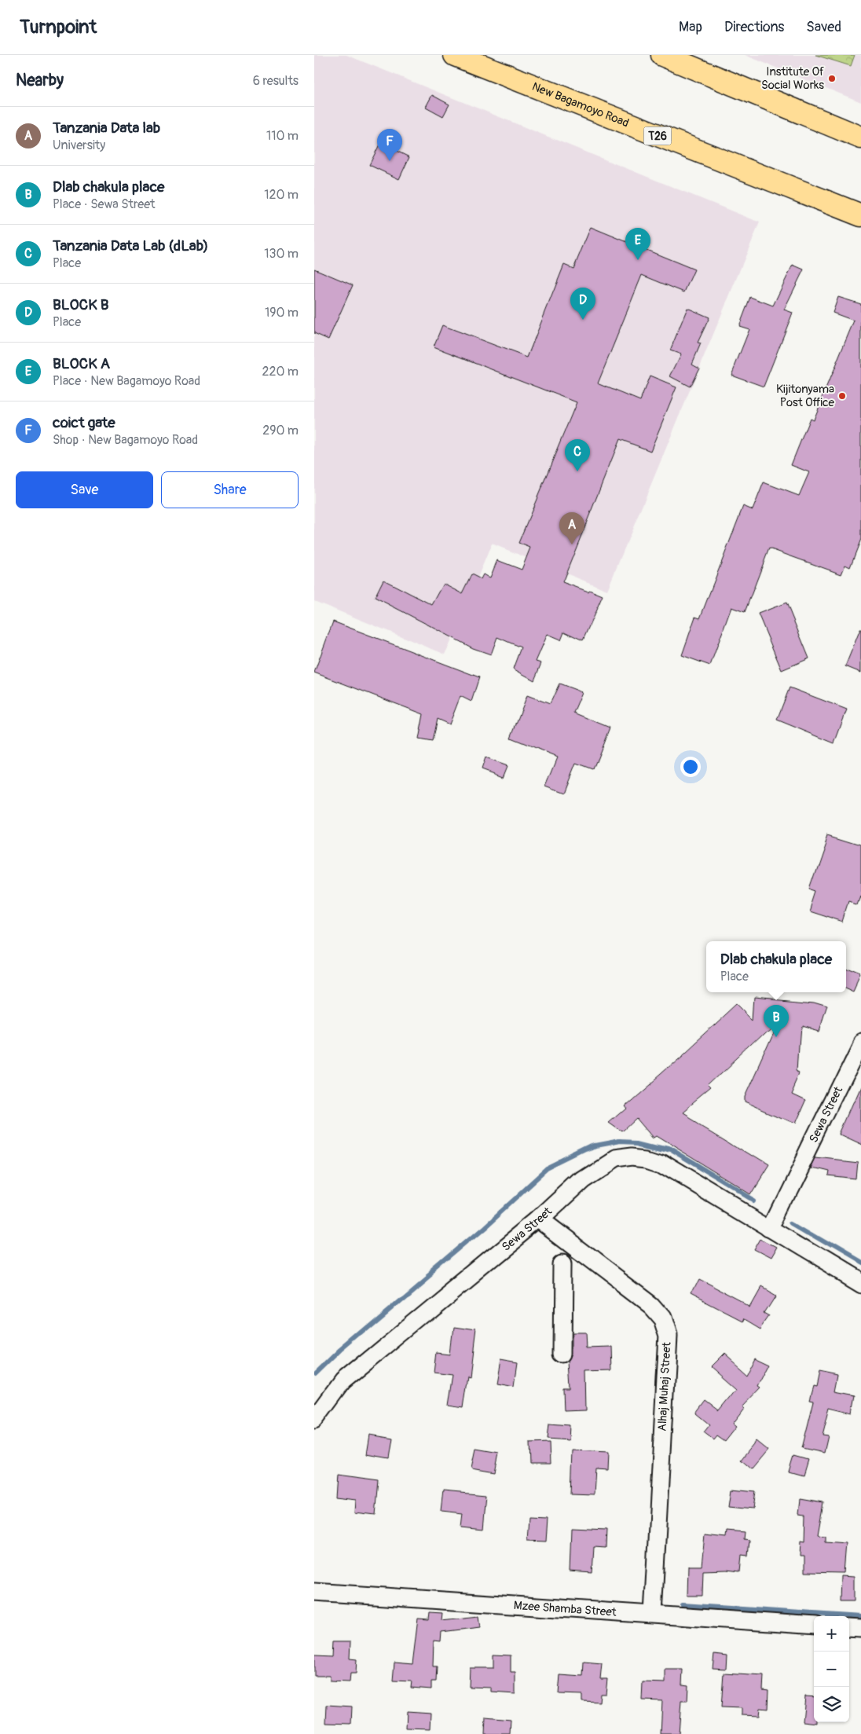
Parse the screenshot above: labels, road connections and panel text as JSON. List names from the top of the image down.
{
  "streets": {
    "highway": ["New Bagamoyo Road", "T26"],
    "street": ["Sewa Street", "Alhaj Muhaj Street", "Mzee Shamba Street"]
  },
  "crossings": [
    ["Sewa Street", "Alhaj Muhaj Street"],
    ["Alhaj Muhaj Street", "Mzee Shamba Street"]
  ],
  "places": ["Institute Of Social Works", "Kijitonyama Post Office"],
  "page": {
    "header": "Turnpoint",
    "nav": ["Map", "Directions", "Saved"],
    "heading": ["Nearby", "6 results"],
    "list": [
      {
        "mark": "A",
        "name": "Tanzania Data lab",
        "note": "University",
        "value": "110 m"
      },
      {
        "mark": "B",
        "name": "Dlab chakula place",
        "note": "Place · Sewa Street",
        "value": "120 m"
      },
      {
        "mark": "C",
        "name": "Tanzania Data Lab (dLab)",
        "note": "Place",
        "value": "130 m"
      },
      {
        "mark": "D",
        "name": "BLOCK B",
        "note": "Place",
        "value": "190 m"
      },
      {
        "mark": "E",
        "name": "BLOCK A",
        "note": "Place · New Bagamoyo Road",
        "value": "220 m"
      },
      {
        "mark": "F",
        "name": "coict gate",
        "note": "Shop · New Bagamoyo Road",
        "value": "290 m"
      }
    ],
    "pins": [
      "F",
      "E",
      "D",
      "C",
      "A",
      "B"
    ],
    "buttons": ["Save", "Share"],
    "popup": ["Dlab chakula place", "Place"],
    "map_buttons": ["+", "−"]
  }
}
